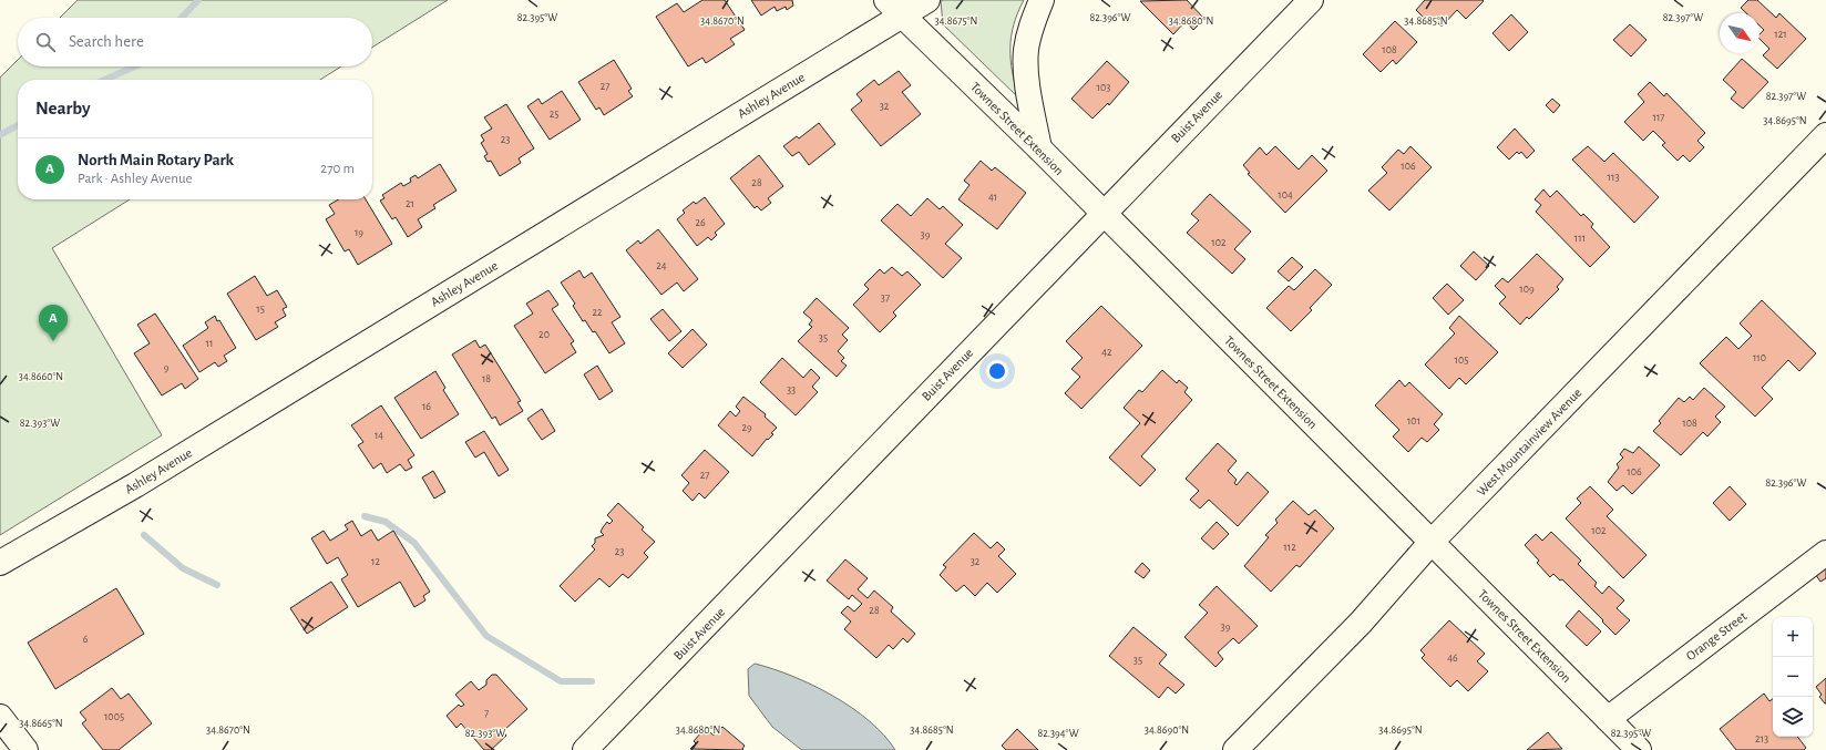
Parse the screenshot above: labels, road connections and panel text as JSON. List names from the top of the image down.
{
  "streets": {
    "street": [
      "Ashley Avenue",
      "Buist Avenue",
      "Townes Street Extension",
      "West Mountainview Avenue",
      "Orange Street"
    ]
  },
  "crossings": [
    ["Ashley Avenue", "Townes Street Extension"],
    ["Buist Avenue", "Townes Street Extension"],
    ["Townes Street Extension", "West Mountainview Avenue"],
    ["Townes Street Extension", "Orange Street"]
  ],
  "house_numbers": [
    "121",
    "108",
    "27",
    "103",
    "32",
    "25",
    "117",
    "23",
    "106",
    "113",
    "28",
    "104",
    "41",
    "21",
    "26",
    "19",
    "39",
    "111",
    "102",
    "24",
    "109",
    "37",
    "15",
    "22",
    "20",
    "35",
    "11",
    "42",
    "110",
    "105",
    "9",
    "18",
    "33",
    "16",
    "101",
    "108",
    "29",
    "14",
    "106",
    "27",
    "102",
    "112",
    "23",
    "12",
    "32",
    "28",
    "39",
    "6",
    "46",
    "35",
    "7",
    "1005",
    "213"
  ],
  "north": "bottom right",
  "page": {
    "search": "Search here",
    "heading": "Nearby",
    "list": [
      {
        "mark": "A",
        "name": "North Main Rotary Park",
        "note": "Park · Ashley Avenue",
        "value": "270 m"
      }
    ],
    "pins": "A",
    "map_buttons": ["+", "−"]
  },
  "coordinates": [
    "82.395°W",
    "82.396°W",
    "82.397°W",
    "34.8670°N",
    "34.8675°N",
    "34.8680°N",
    "34.8685°N",
    "34.8695°N",
    "34.8660°N",
    "82.393°W",
    "34.8665°N",
    "34.8690°N",
    "82.394°W"
  ]
}
